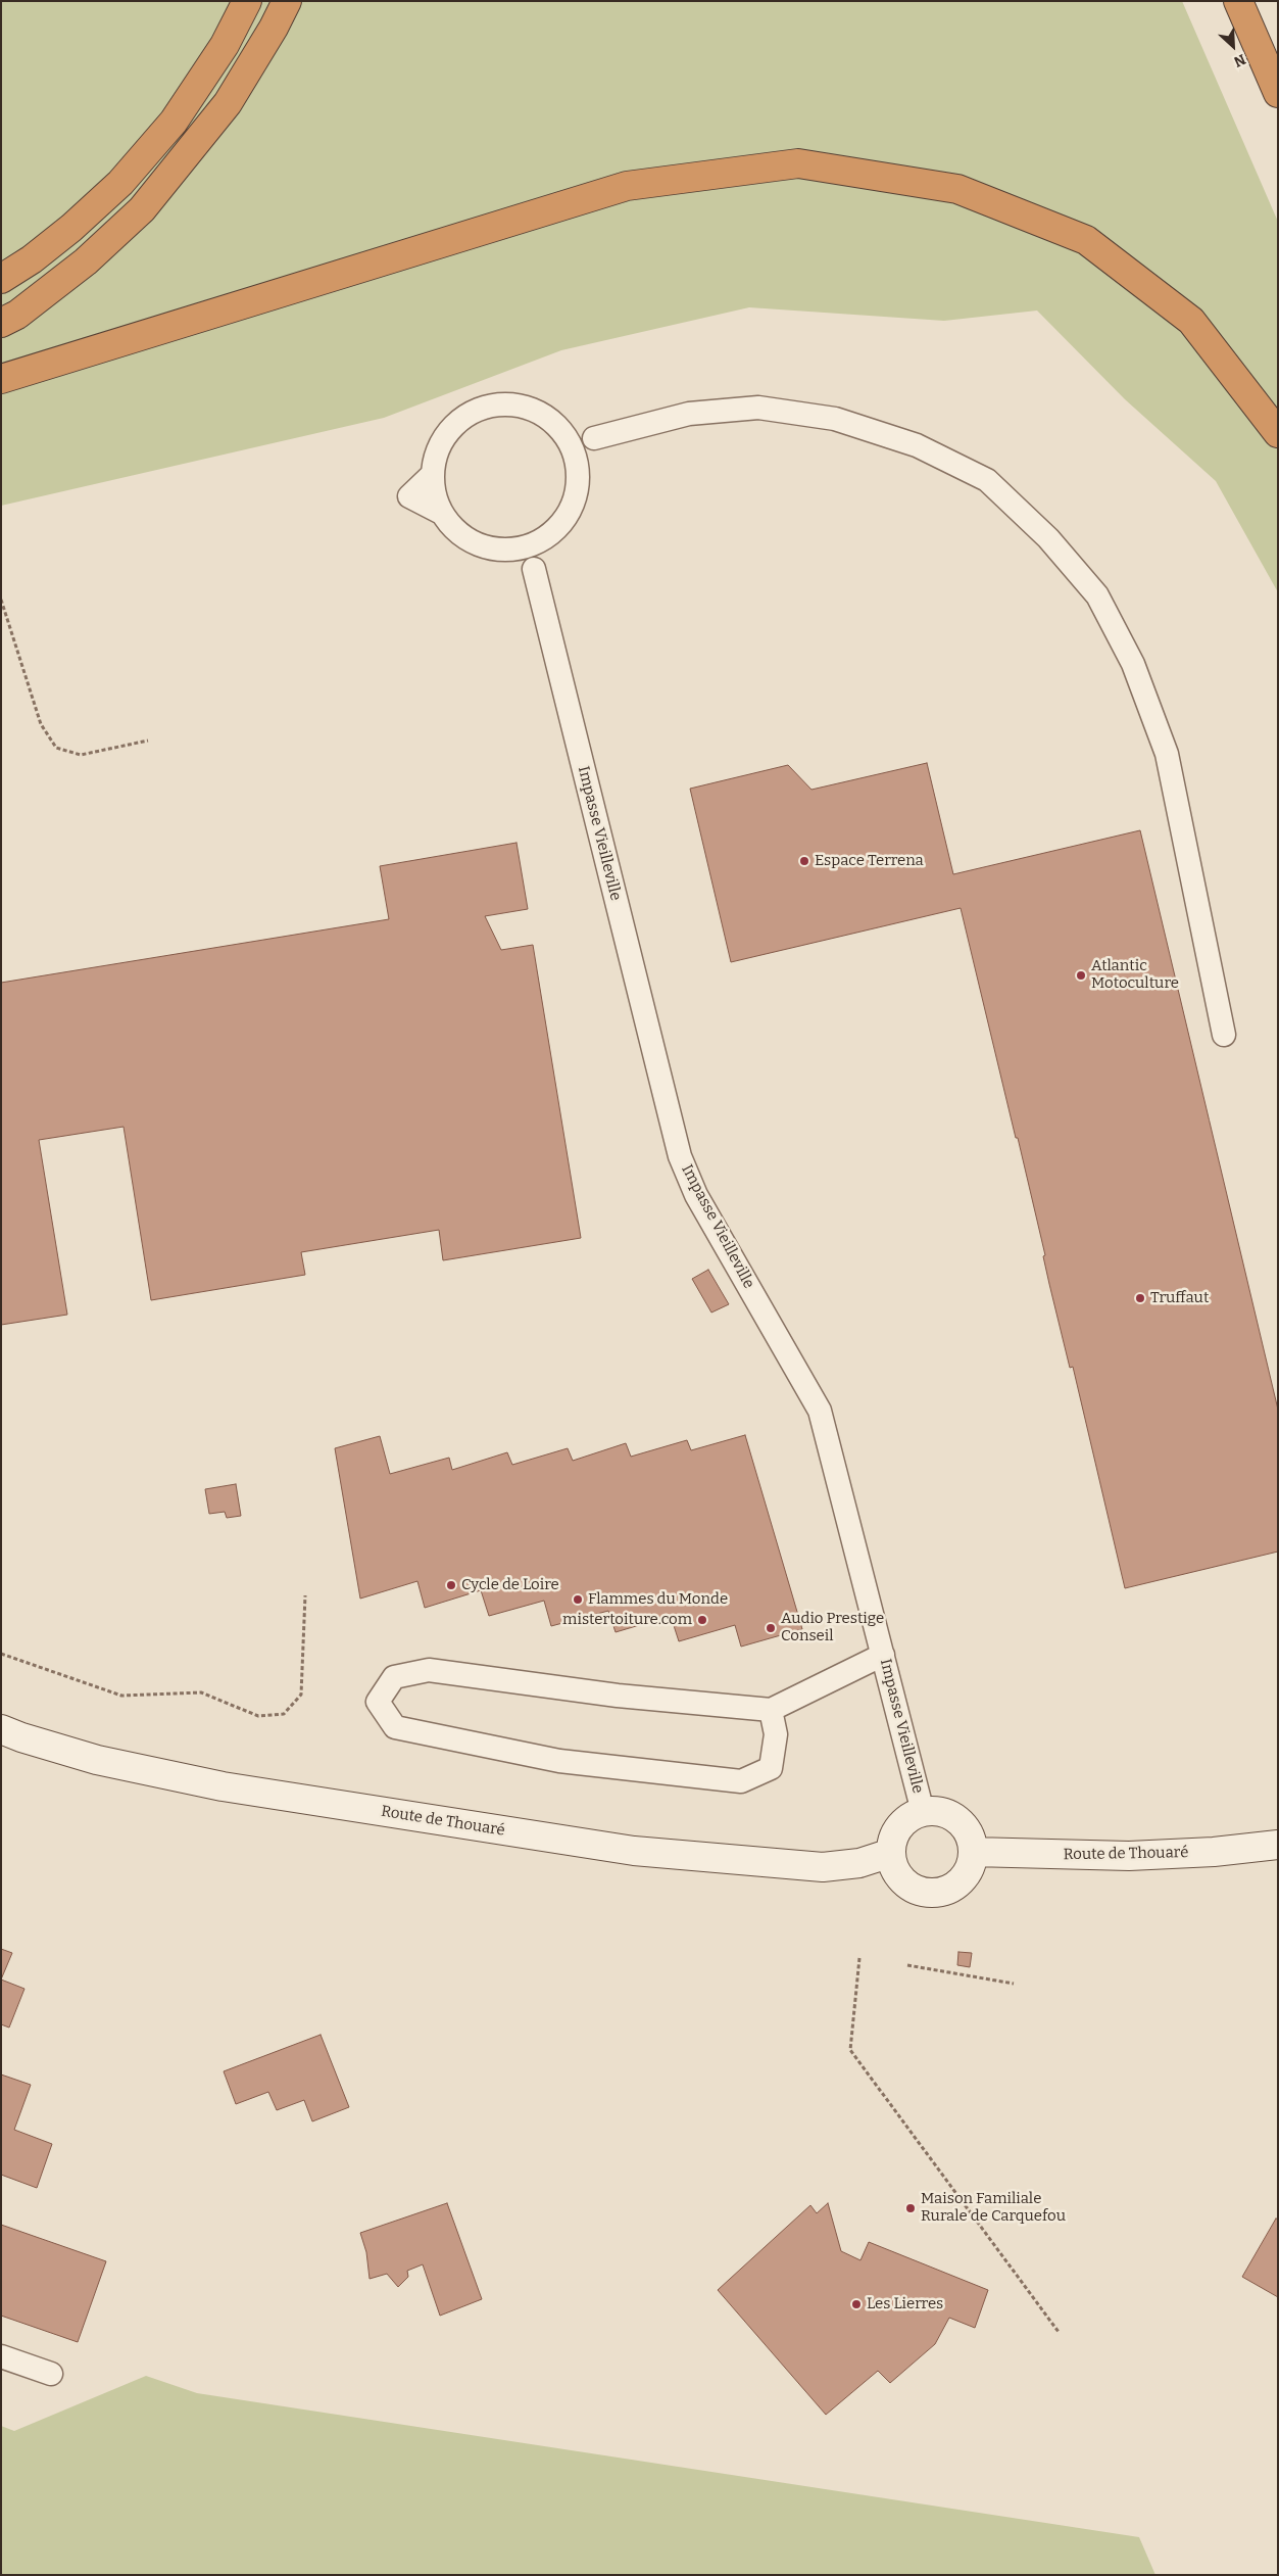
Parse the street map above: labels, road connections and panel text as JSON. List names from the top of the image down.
{
  "streets": {
    "main road": ["Route de Thouaré"],
    "lane": ["Impasse Vieilleville"]
  },
  "crossings": [
    ["Impasse Vieilleville", "Route de Thouaré"]
  ],
  "places": [
    "Espace Terrena",
    "Atlantic Motoculture",
    "Truffaut",
    "Cycle de Loire",
    "Flammes du Monde",
    "mistertoiture.com",
    "Audio Prestige Conseil",
    "Maison Familiale Rurale de Carquefou",
    "Les Lierres"
  ],
  "north": "bottom right"
}
